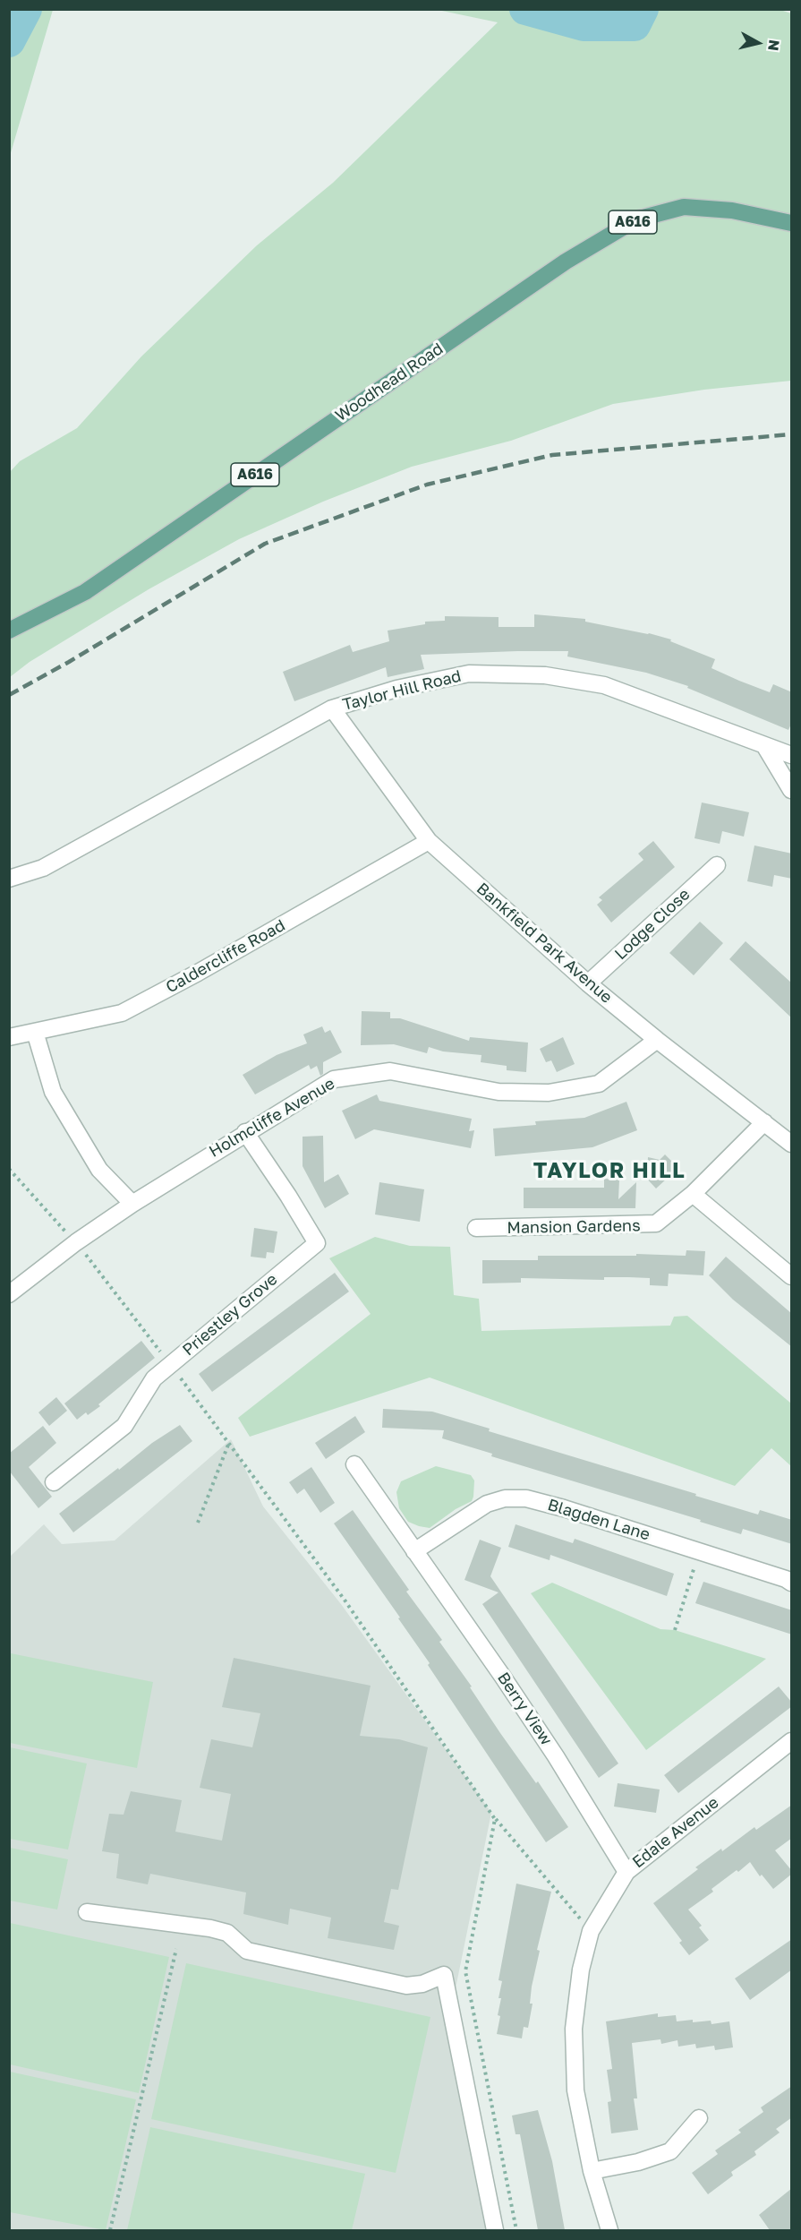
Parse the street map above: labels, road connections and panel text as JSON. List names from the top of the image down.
{
  "streets": {
    "main road": ["A616", "Woodhead Road"],
    "street": [
      "Taylor Hill Road",
      "Lodge Close",
      "Bankfield Park Avenue",
      "Caldercliffe Road",
      "Holmcliffe Avenue",
      "Mansion Gardens",
      "Priestley Grove",
      "Blagden Lane",
      "Berry View",
      "Edale Avenue"
    ]
  },
  "crossings": [
    ["Taylor Hill Road", "Bankfield Park Avenue"],
    ["Lodge Close", "Bankfield Park Avenue"],
    ["Bankfield Park Avenue", "Caldercliffe Road"],
    ["Bankfield Park Avenue", "Holmcliffe Avenue"],
    ["Bankfield Park Avenue", "Mansion Gardens"],
    ["Holmcliffe Avenue", "Priestley Grove"],
    ["Blagden Lane", "Berry View"],
    ["Berry View", "Edale Avenue"]
  ],
  "districts": ["TAYLOR HILL"],
  "north": "right"
}
